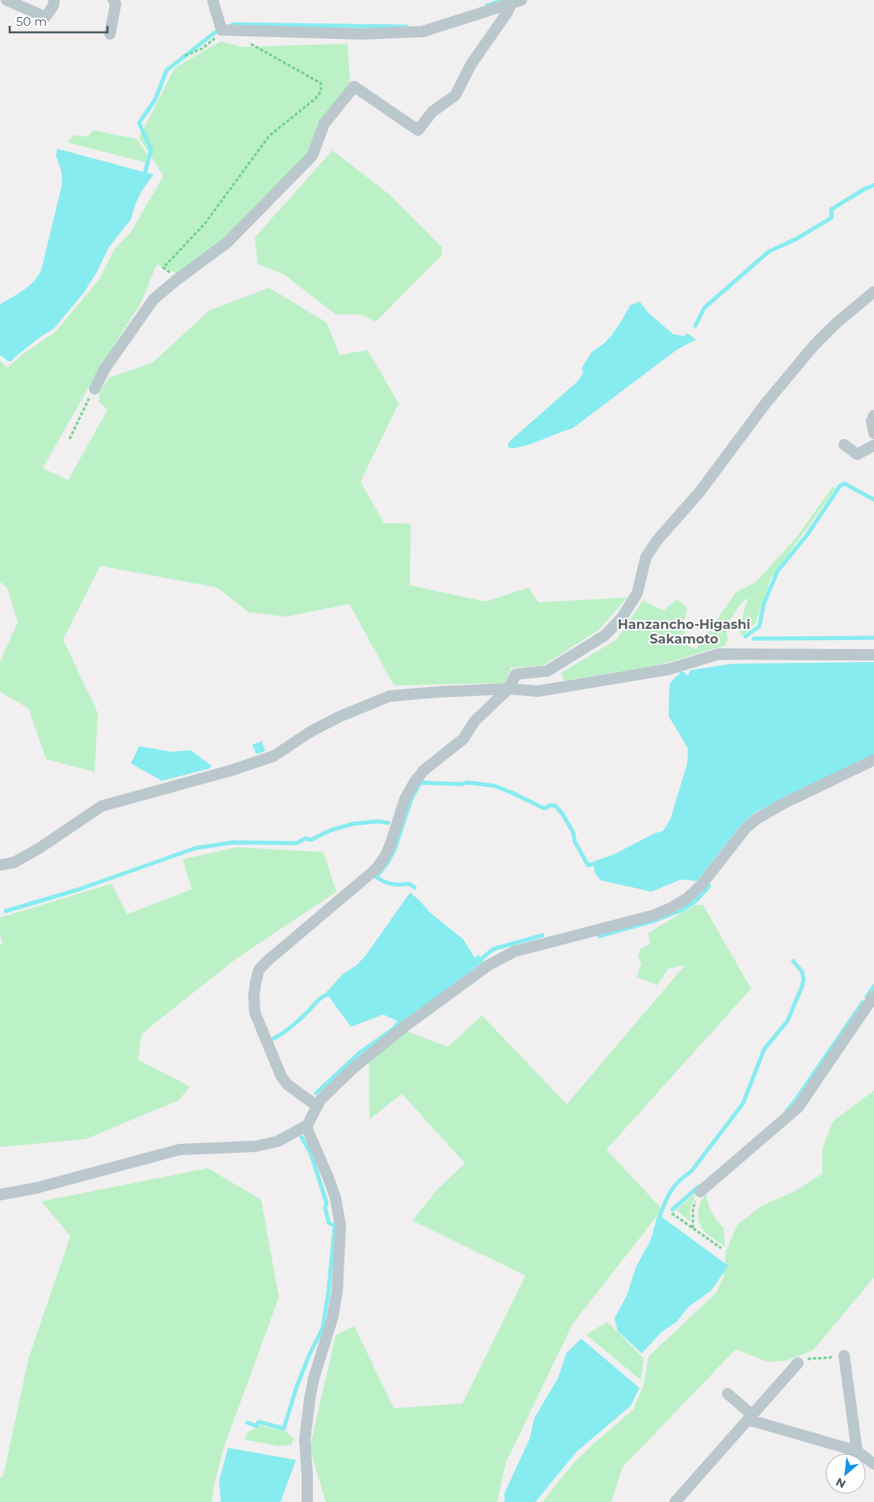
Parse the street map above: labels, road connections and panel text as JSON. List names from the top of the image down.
{
  "districts": ["Hanzancho-Higashi Sakamoto"],
  "scale_bar": "50 m",
  "north": "bottom left"
}
